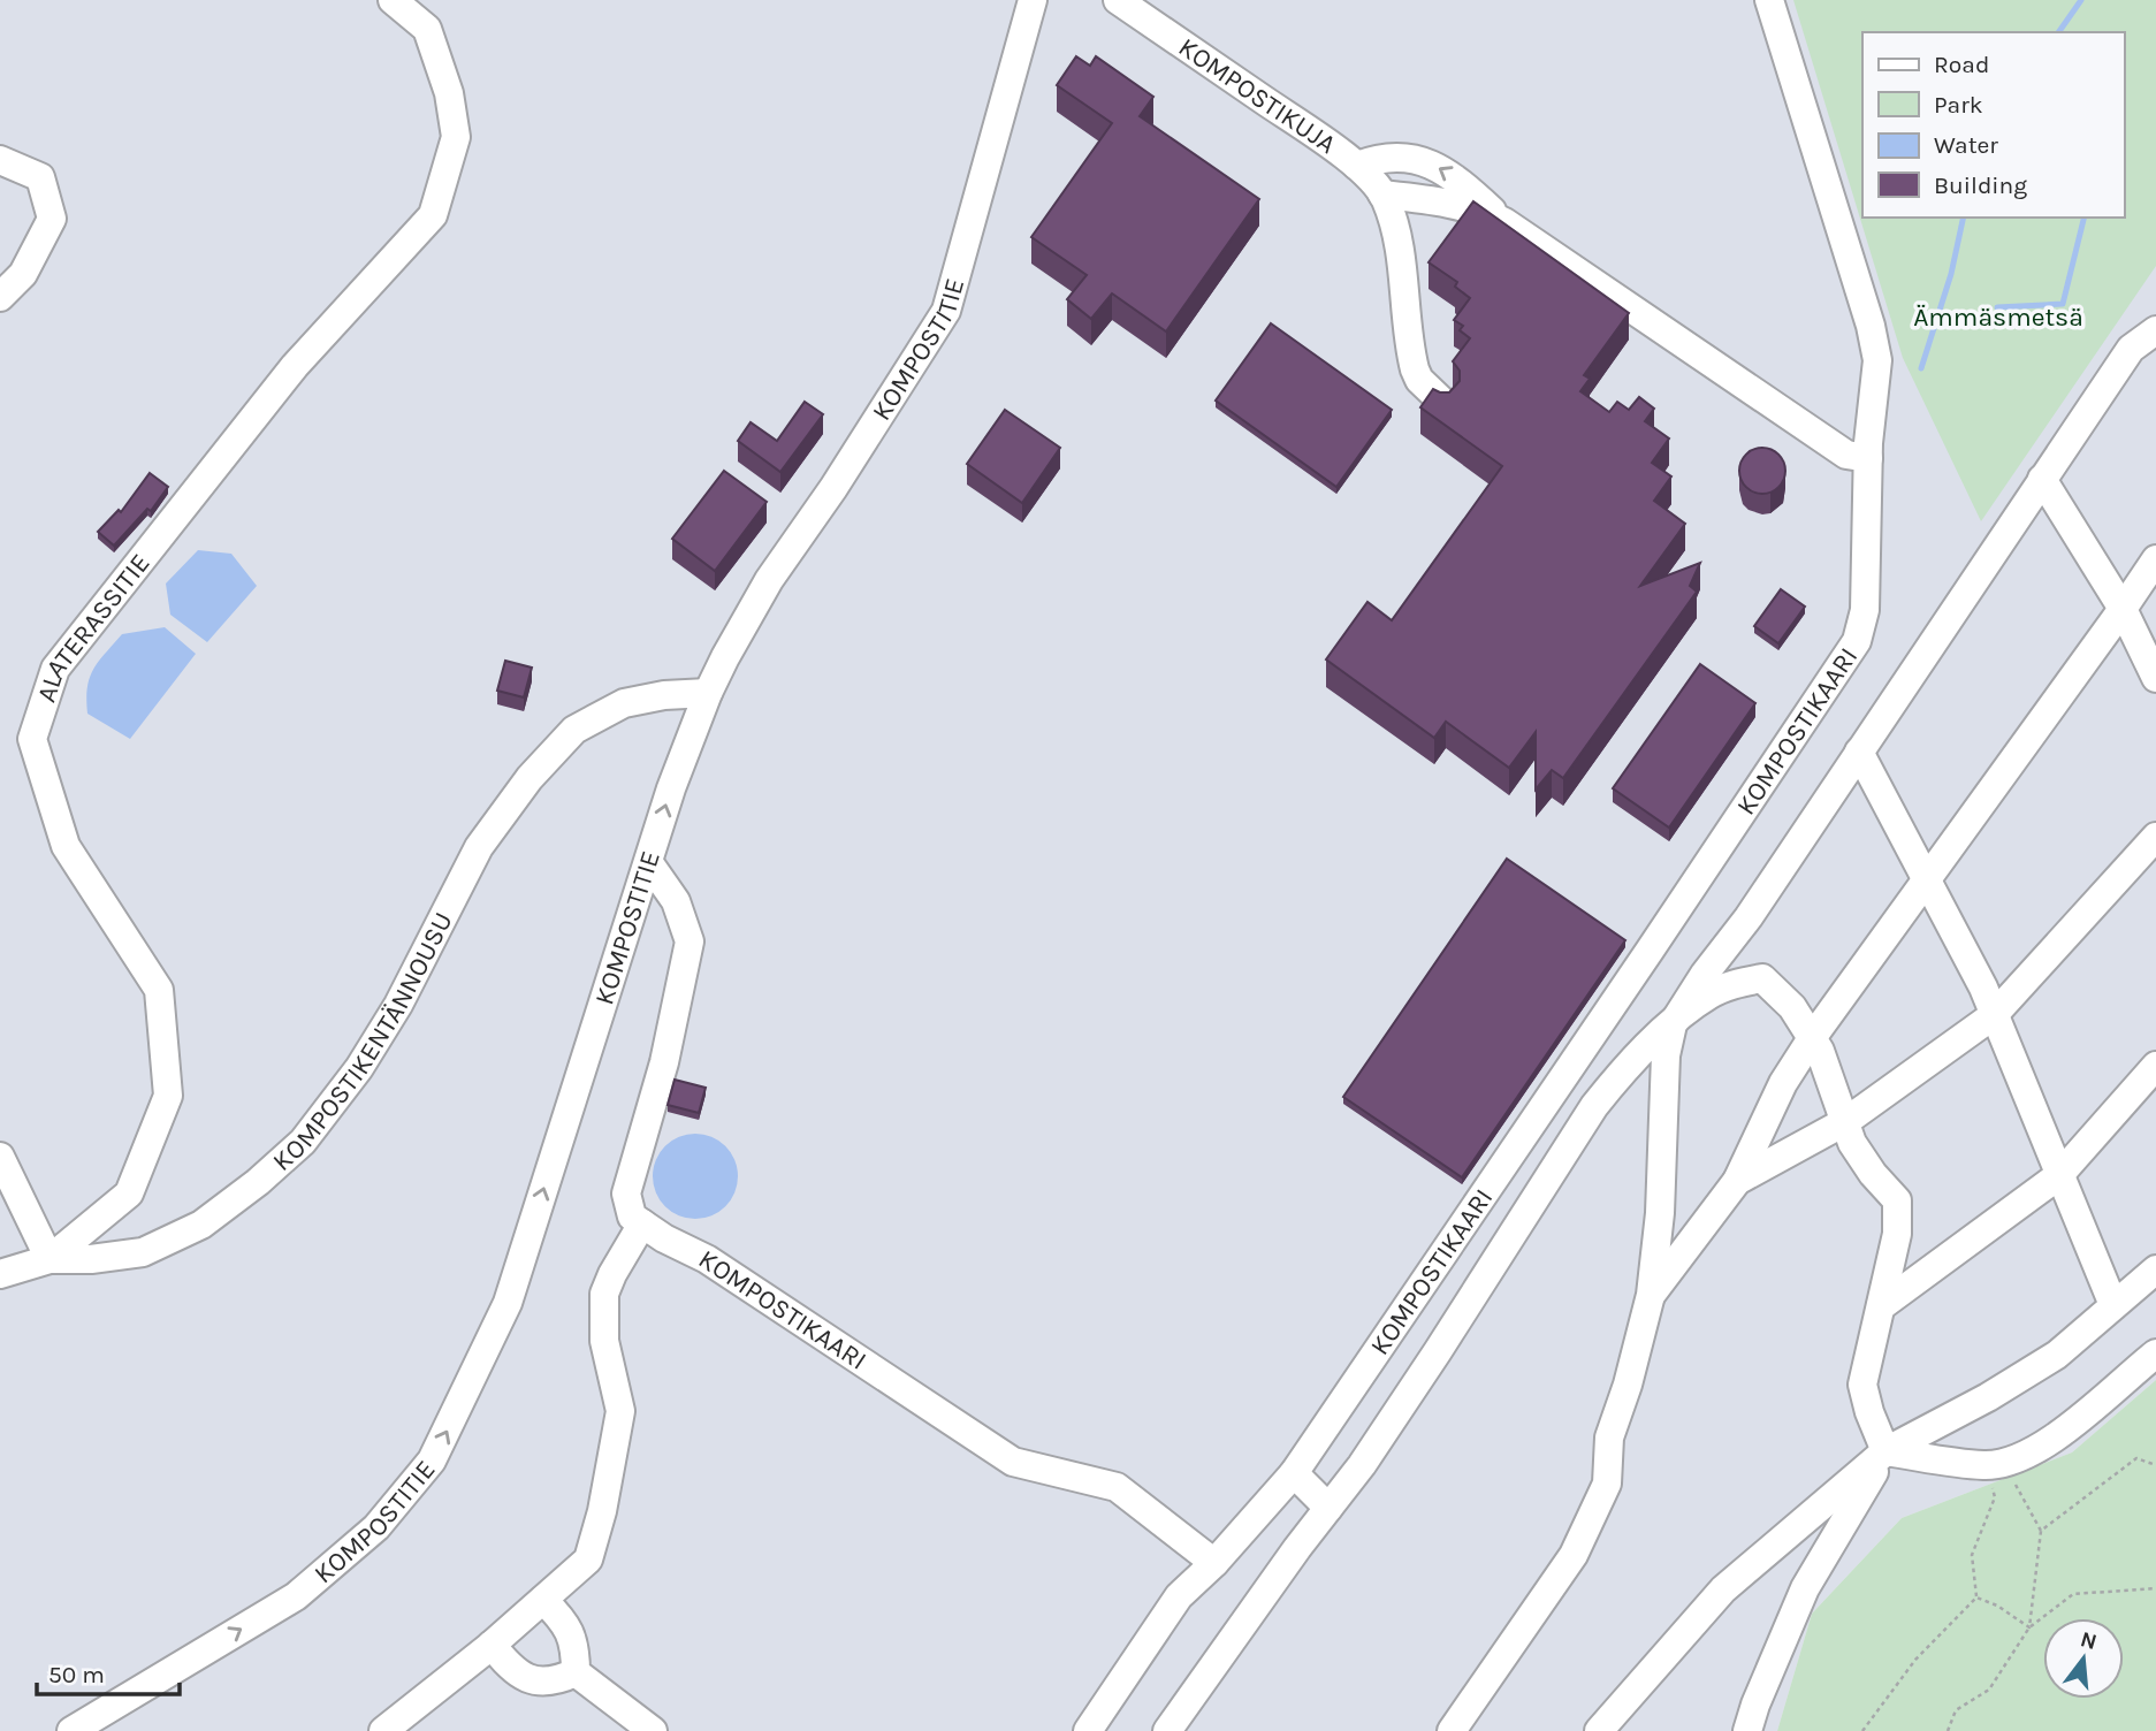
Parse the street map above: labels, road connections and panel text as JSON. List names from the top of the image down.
{
  "streets": {
    "street": [
      "KOMPOSTIKUJA",
      "KOMPOSTITIE",
      "ALATERASSITIE",
      "KOMPOSTIKAARI",
      "KOMPOSTIKENTÄNNOUSU"
    ]
  },
  "crossings": [
    ["KOMPOSTITIE", "KOMPOSTIKENTÄNNOUSU"],
    ["ALATERASSITIE", "KOMPOSTIKENTÄNNOUSU"]
  ],
  "parks": ["Ämmäsmetsä"],
  "legend": [
    "Road",
    "Park",
    "Water",
    "Building"
  ],
  "scale_bar": "50 m",
  "north": "top"
}
